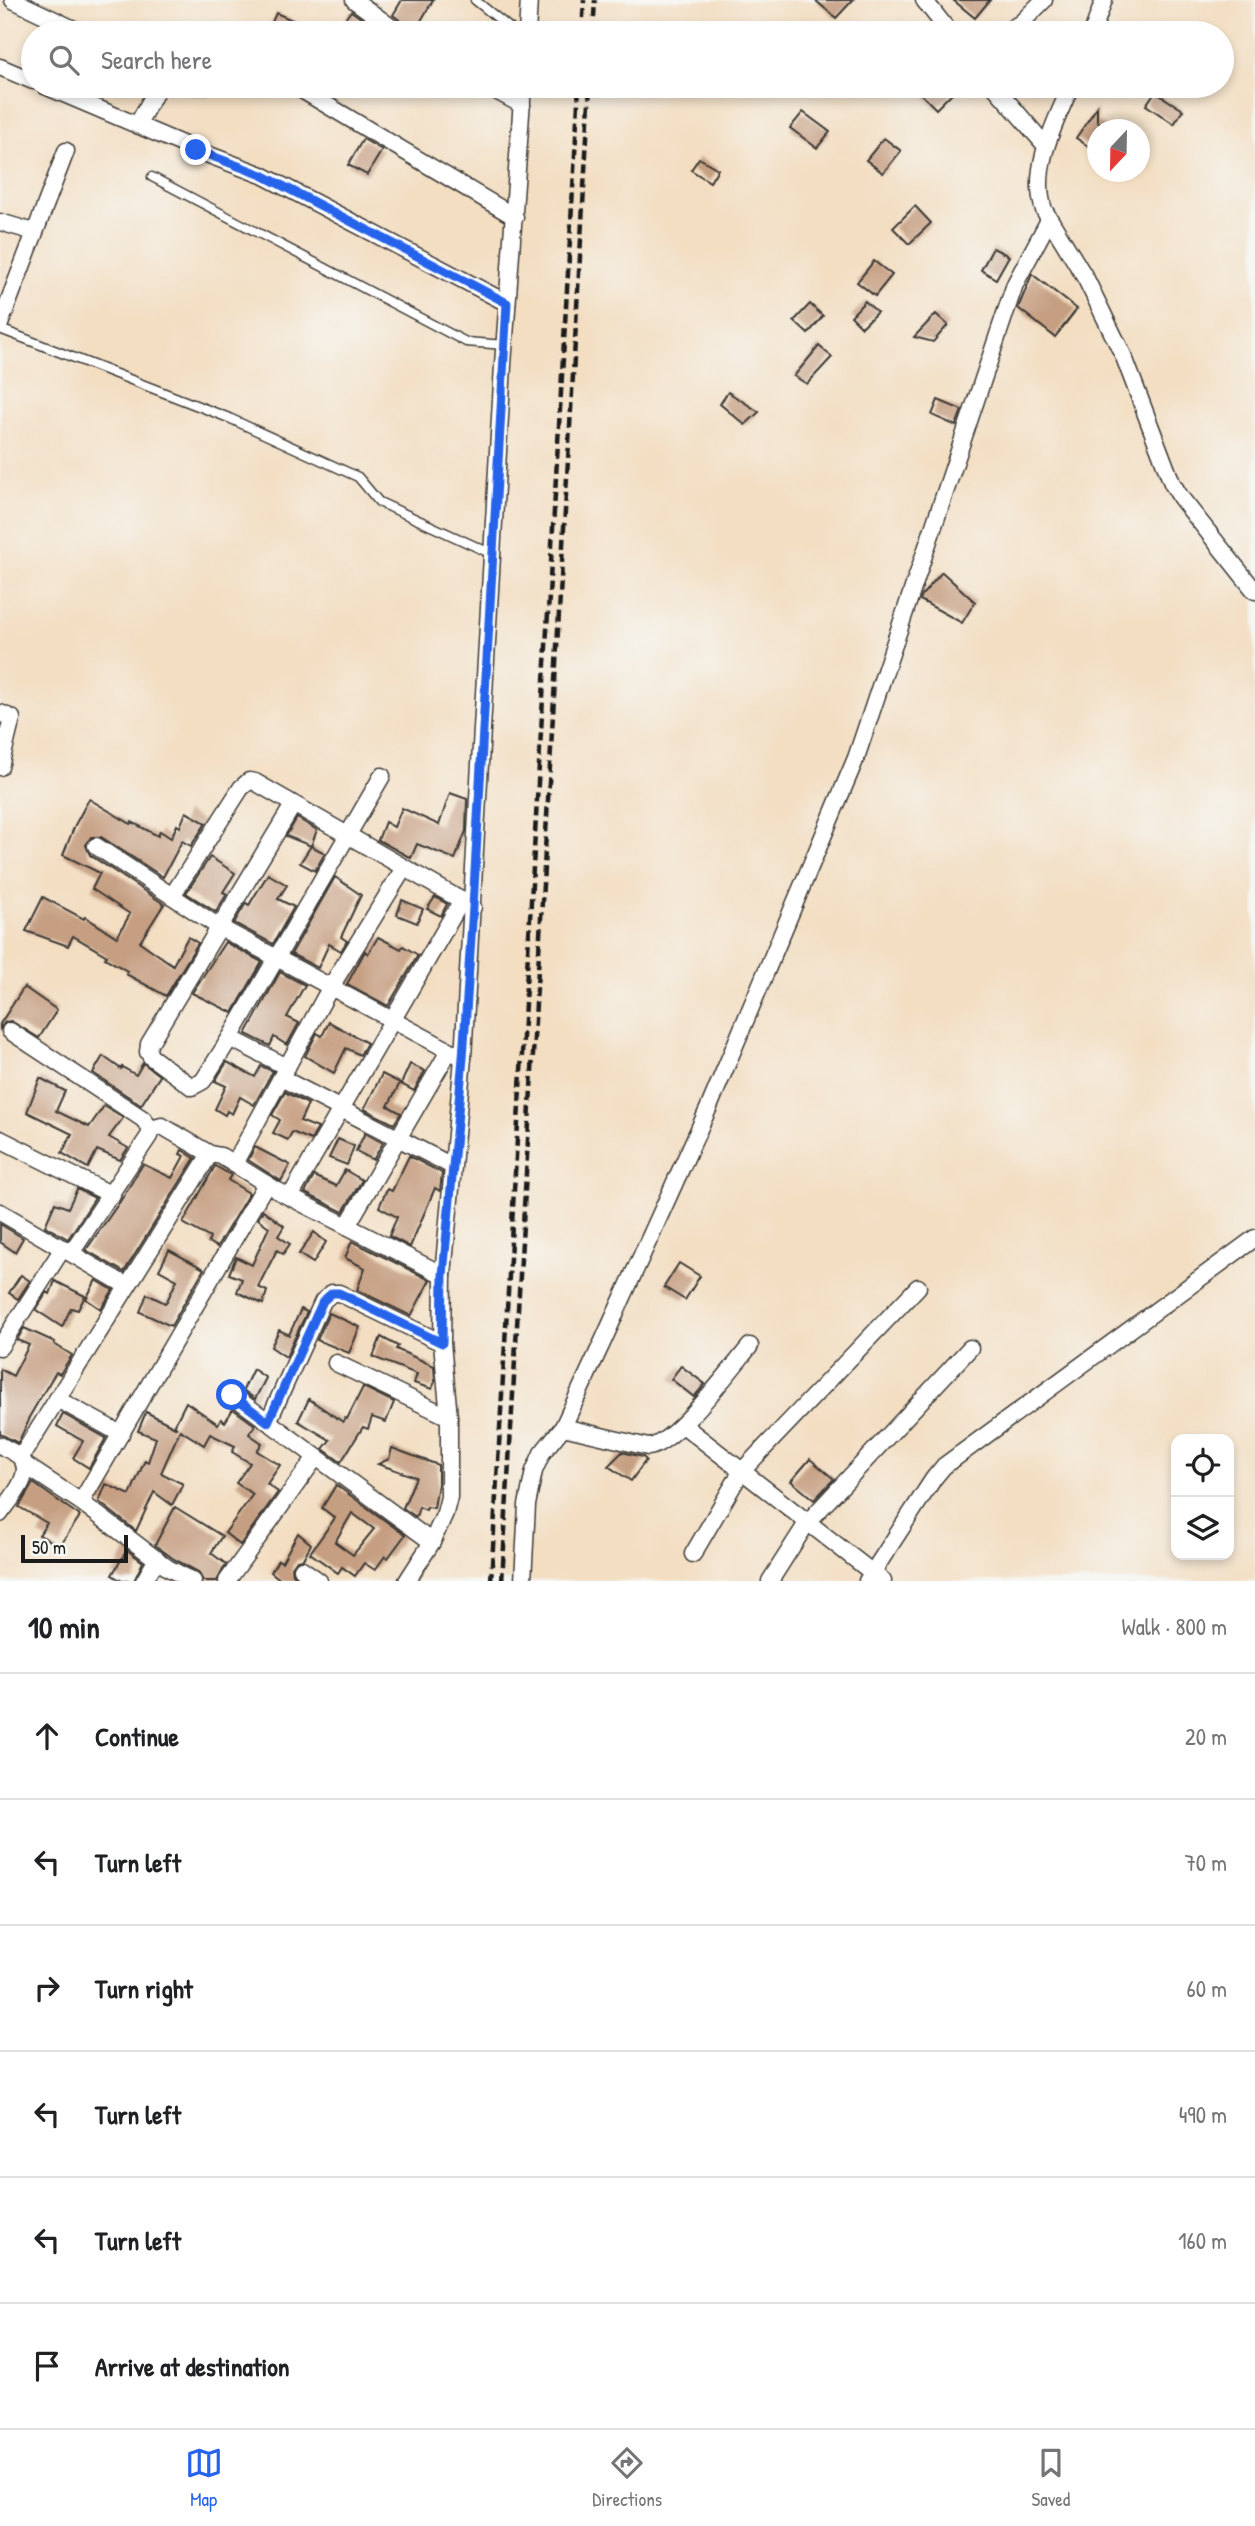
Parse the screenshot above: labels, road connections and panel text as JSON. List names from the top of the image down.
{
  "scale_bar": "50 m",
  "north": "bottom",
  "page": {
    "search": "Search here",
    "scale": "50 m",
    "heading": ["10 min", "Walk · 800 m"],
    "list": [
      ["Continue", "20 m"],
      ["Turn left", "70 m"],
      ["Turn right", "60 m"],
      ["Turn left", "490 m"],
      ["Turn left", "160 m"],
      "Arrive at destination"
    ],
    "nav": ["Map", "Directions", "Saved"]
  }
}
